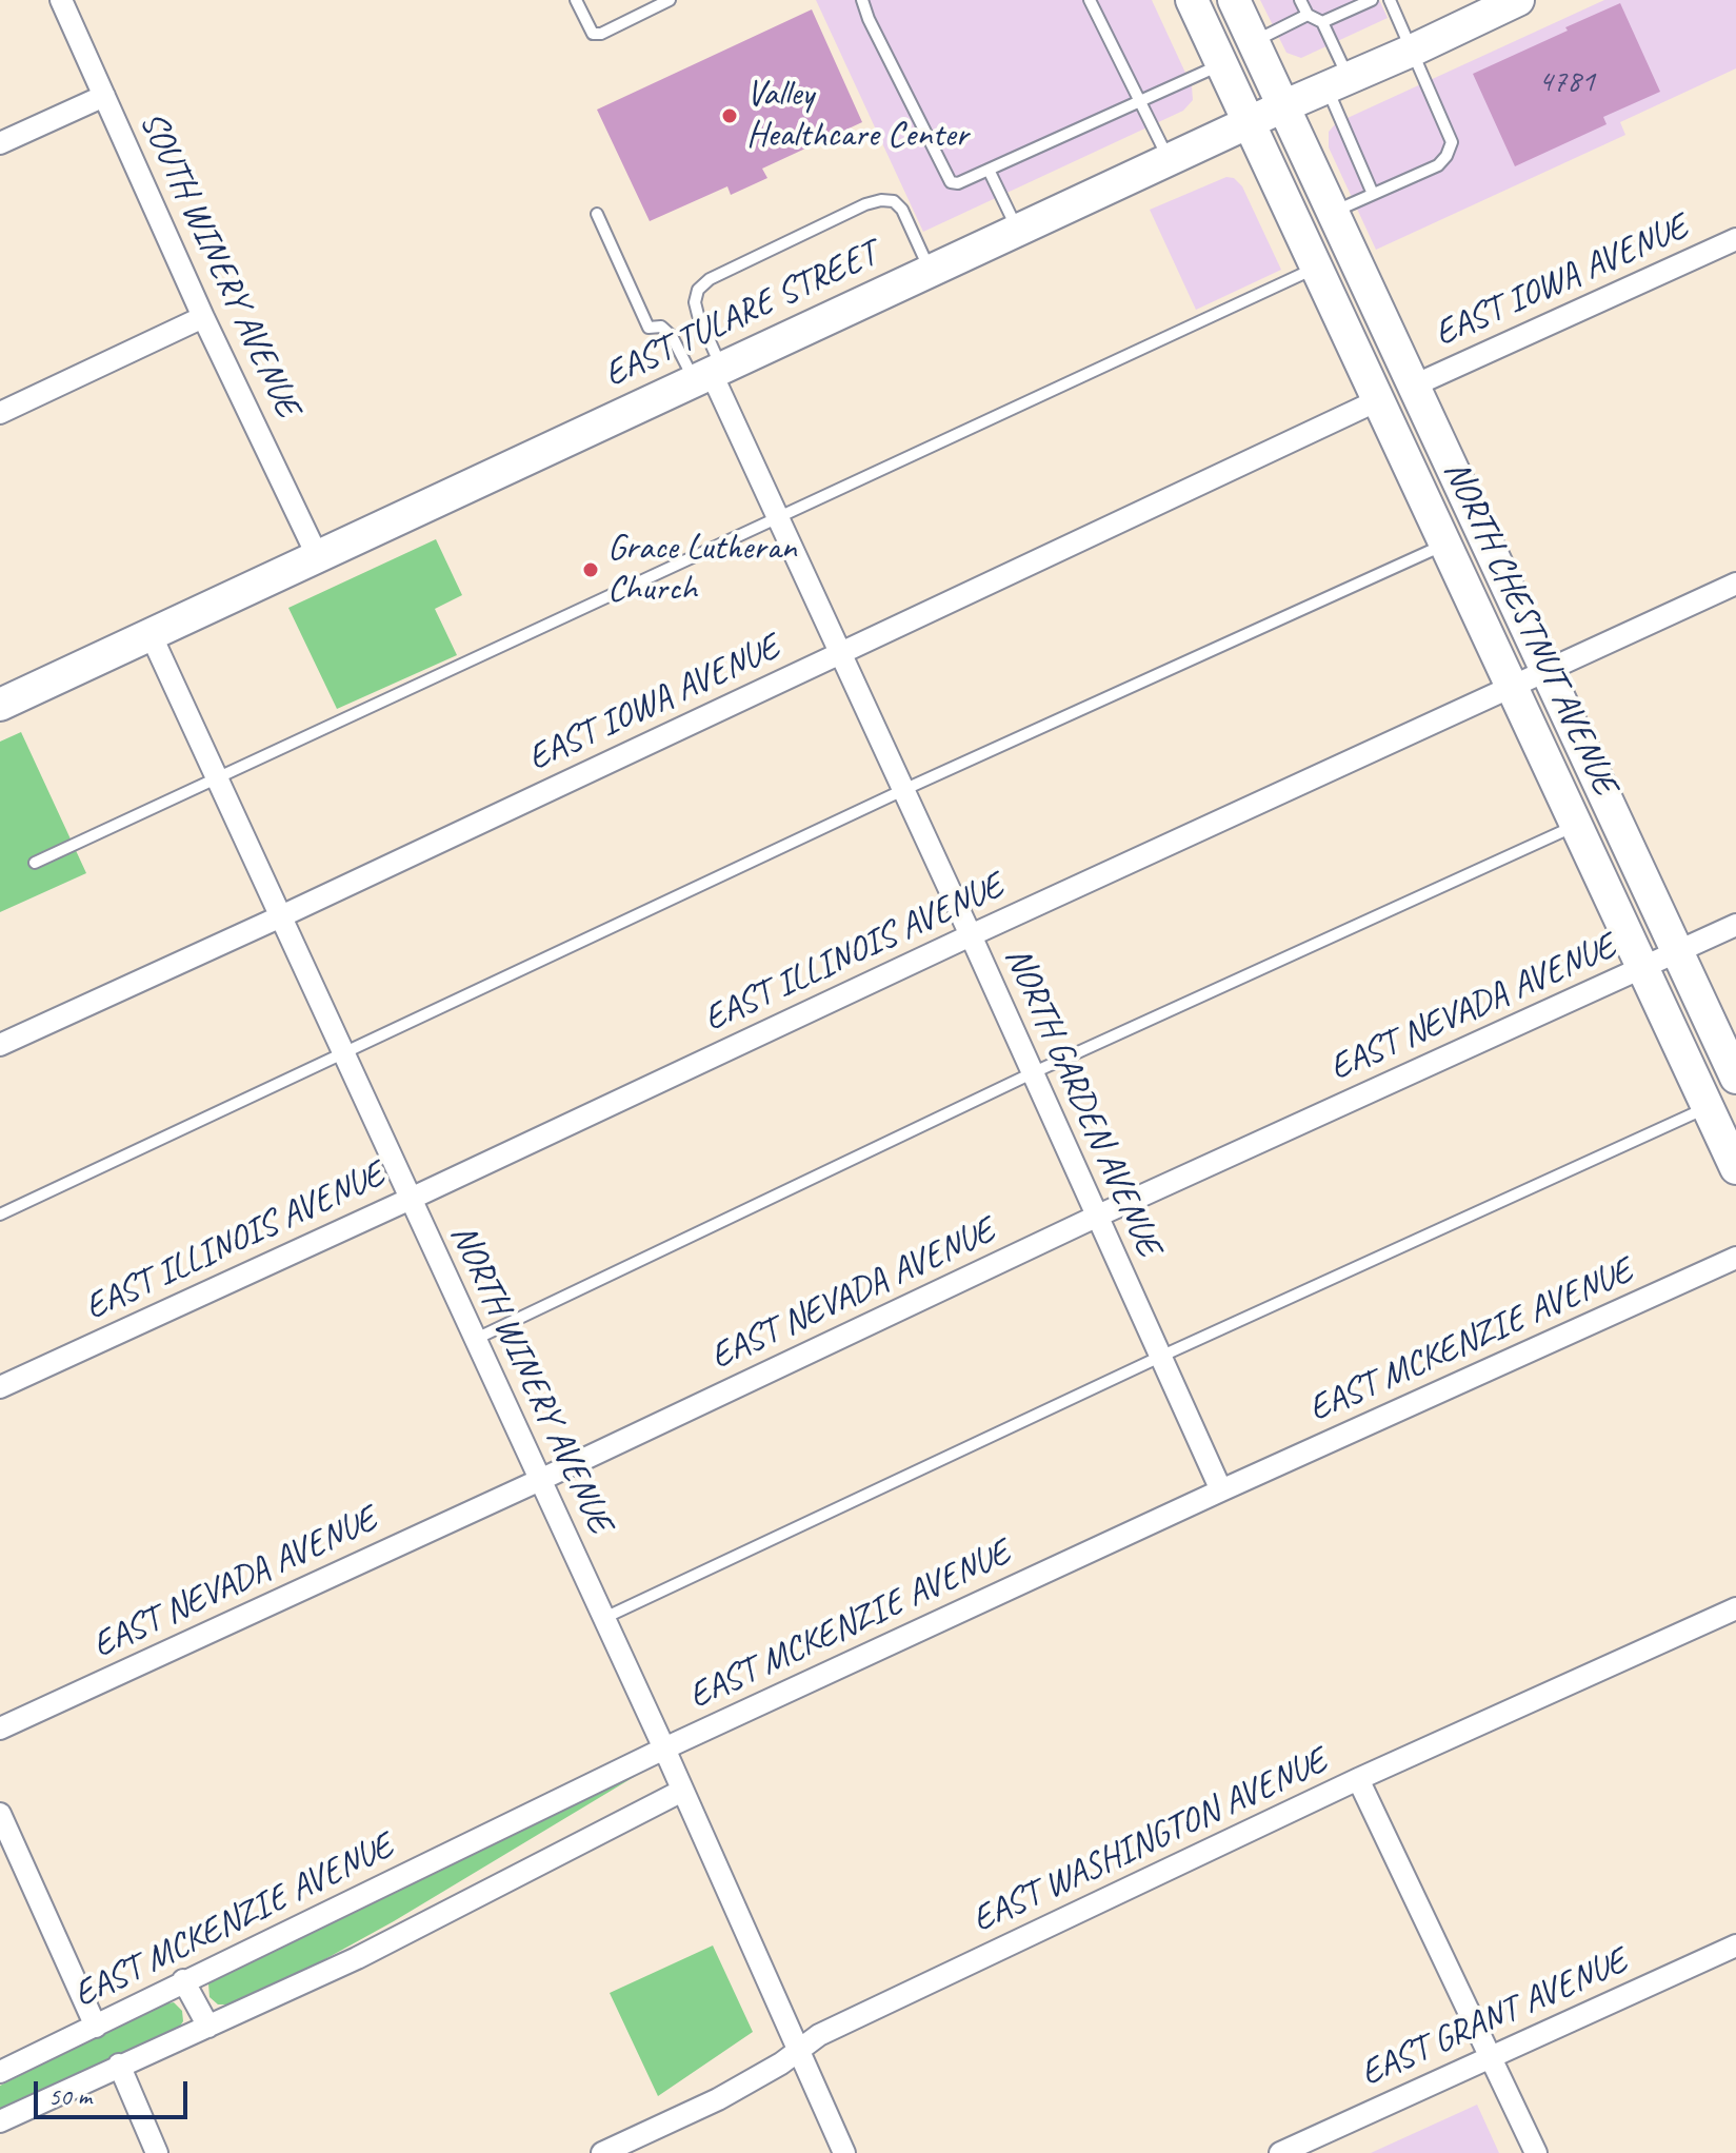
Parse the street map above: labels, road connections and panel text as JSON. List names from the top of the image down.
{
  "streets": {
    "main road": ["EAST TULARE STREET", "NORTH CHESTNUT AVENUE"],
    "street": [
      "SOUTH WINERY AVENUE",
      "EAST IOWA AVENUE",
      "EAST ILLINOIS AVENUE",
      "EAST NEVADA AVENUE",
      "NORTH GARDEN AVENUE",
      "EAST MCKENZIE AVENUE",
      "NORTH WINERY AVENUE",
      "EAST WASHINGTON AVENUE",
      "EAST GRANT AVENUE"
    ]
  },
  "crossings": [
    ["SOUTH WINERY AVENUE", "EAST TULARE STREET"],
    ["EAST IOWA AVENUE", "NORTH CHESTNUT AVENUE"],
    ["EAST IOWA AVENUE", "NORTH GARDEN AVENUE"],
    ["EAST IOWA AVENUE", "NORTH WINERY AVENUE"],
    ["EAST TULARE STREET", "NORTH CHESTNUT AVENUE"],
    ["EAST TULARE STREET", "NORTH GARDEN AVENUE"],
    ["EAST TULARE STREET", "NORTH WINERY AVENUE"],
    ["NORTH CHESTNUT AVENUE", "EAST ILLINOIS AVENUE"],
    ["NORTH CHESTNUT AVENUE", "EAST NEVADA AVENUE"],
    ["EAST ILLINOIS AVENUE", "NORTH GARDEN AVENUE"],
    ["EAST ILLINOIS AVENUE", "NORTH WINERY AVENUE"],
    ["EAST NEVADA AVENUE", "NORTH GARDEN AVENUE"],
    ["EAST NEVADA AVENUE", "NORTH WINERY AVENUE"],
    ["NORTH GARDEN AVENUE", "EAST MCKENZIE AVENUE"],
    ["EAST MCKENZIE AVENUE", "NORTH WINERY AVENUE"],
    ["NORTH WINERY AVENUE", "EAST WASHINGTON AVENUE"]
  ],
  "places": ["Valley Healthcare Center", "Grace Lutheran Church"],
  "house_numbers": ["4781"],
  "scale_bar": "50 m"
}
